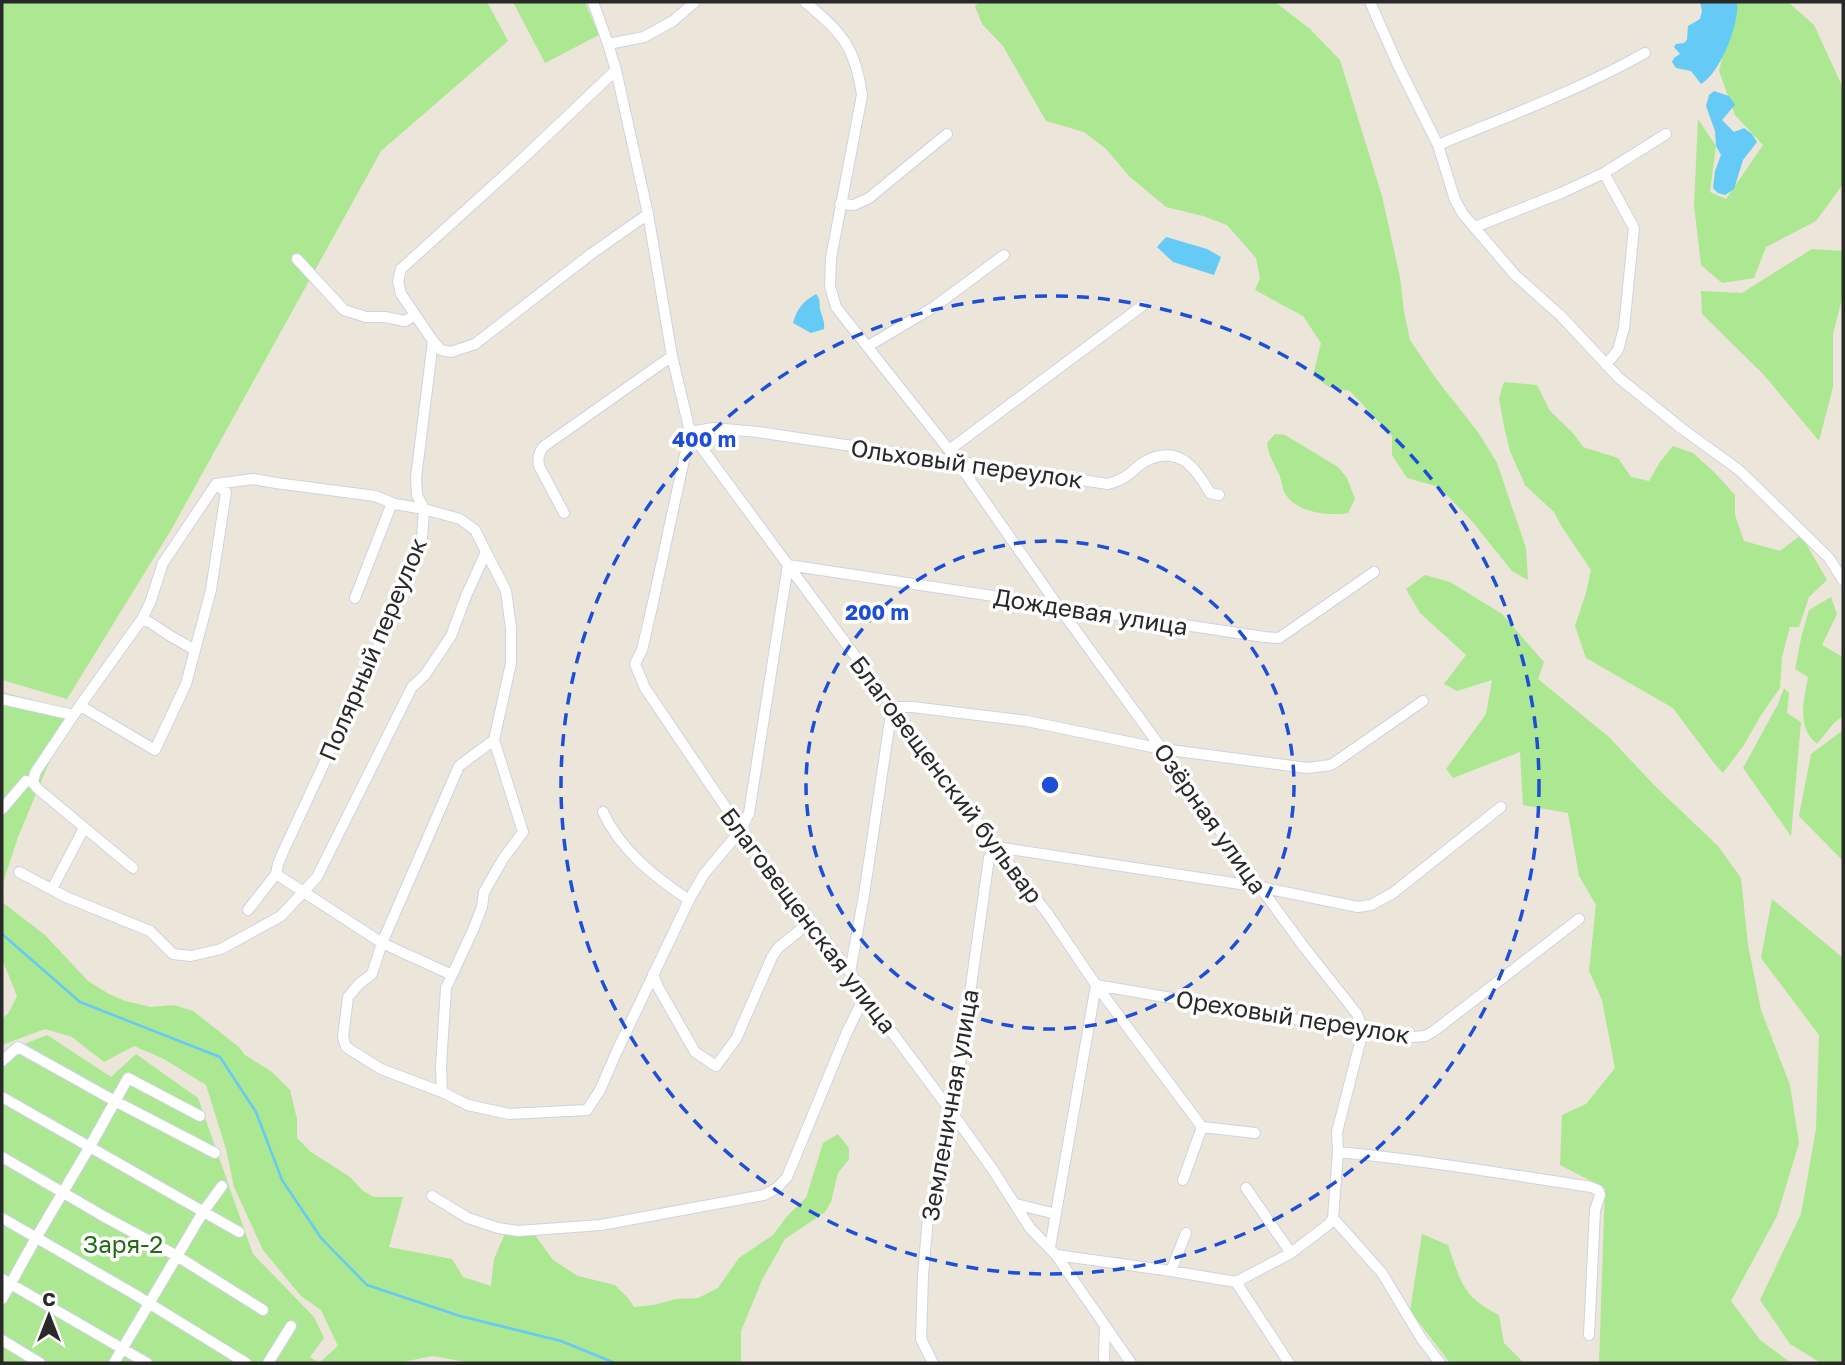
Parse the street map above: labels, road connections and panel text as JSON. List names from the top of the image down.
{
  "streets": {
    "street": [
      "Ольховый переулок",
      "Дождевая улица",
      "Полярный переулок",
      "Благовещенский бульвар",
      "Озёрная улица",
      "Благовещенская улица",
      "Ореховый переулок",
      "Земленичная улица"
    ]
  },
  "crossings": [
    ["Ольховый переулок", "Благовещенский бульвар"],
    ["Ольховый переулок", "Озёрная улица"],
    ["Ольховый переулок", "Благовещенская улица"],
    ["Дождевая улица", "Благовещенский бульвар"],
    ["Дождевая улица", "Озёрная улица"],
    ["Благовещенский бульвар", "Благовещенская улица"],
    ["Благовещенский бульвар", "Ореховый переулок"],
    ["Благовещенский бульвар", "Земленичная улица"],
    ["Озёрная улица", "Ореховый переулок"],
    ["Благовещенская улица", "Земленичная улица"]
  ],
  "parks": ["Заря-2"],
  "north": "top",
  "rings": ["400 m", "200 m"]
}
